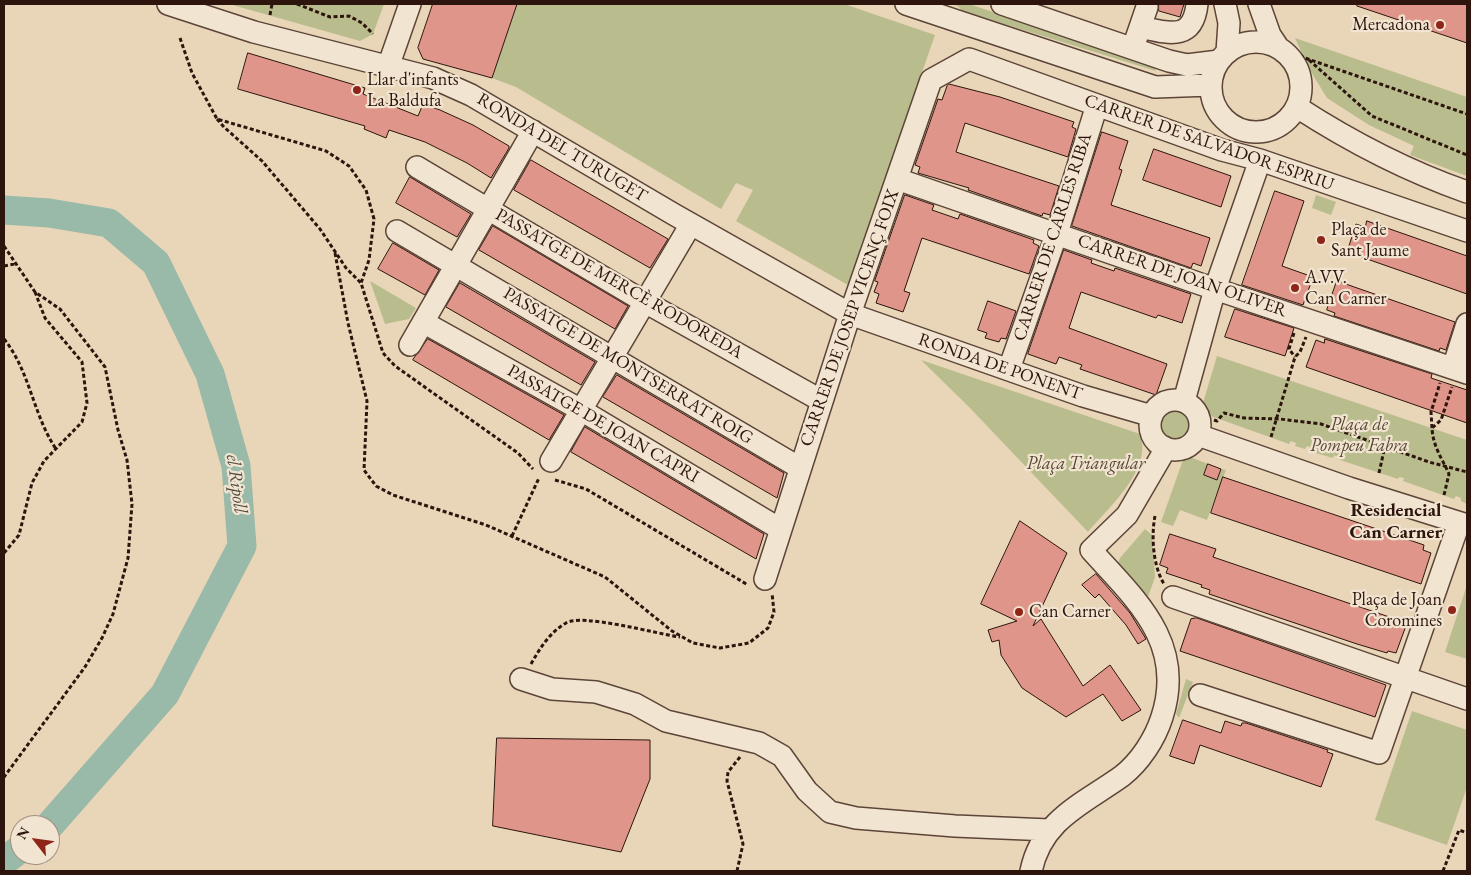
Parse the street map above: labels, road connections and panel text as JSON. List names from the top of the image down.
{
  "streets": {
    "street": [
      "CARRER DE SALVADOR ESPRIU",
      "RONDA DEL TURUGET",
      "CARRER DE CARLES RIBA",
      "CARRER DE JOAN OLIVER",
      "PASSATGE DE MERCÈ RODOREDA",
      "CARRER DE JOSEP VICENÇ FOIX",
      "PASSATGE DE MONTSERRAT ROIG",
      "RONDA DE PONENT",
      "PASSATGE DE JOAN CAPRI"
    ]
  },
  "crossings": [
    ["CARRER DE SALVADOR ESPRIU", "CARRER DE CARLES RIBA"],
    ["CARRER DE SALVADOR ESPRIU", "CARRER DE JOSEP VICENÇ FOIX"],
    ["RONDA DEL TURUGET", "CARRER DE JOSEP VICENÇ FOIX"],
    ["RONDA DEL TURUGET", "RONDA DE PONENT"],
    ["CARRER DE CARLES RIBA", "CARRER DE JOAN OLIVER"],
    ["CARRER DE CARLES RIBA", "RONDA DE PONENT"],
    ["CARRER DE JOAN OLIVER", "CARRER DE JOSEP VICENÇ FOIX"],
    ["PASSATGE DE MERCÈ RODOREDA", "CARRER DE JOSEP VICENÇ FOIX"],
    ["CARRER DE JOSEP VICENÇ FOIX", "PASSATGE DE MONTSERRAT ROIG"],
    ["CARRER DE JOSEP VICENÇ FOIX", "RONDA DE PONENT"],
    ["CARRER DE JOSEP VICENÇ FOIX", "PASSATGE DE JOAN CAPRI"]
  ],
  "districts": ["Residencial Can Carner"],
  "water": ["el Ripoll"],
  "parks": ["Plaça de Pompeu Fabra", "Plaça Triangular"],
  "places": [
    "Mercadona",
    "Llar d'infants La Baldufa",
    "Plaça de Sant Jaume",
    "A.V.V. Can Carner",
    "Plaça de Joan Coromines",
    "Can Carner"
  ],
  "north": "top left"
}
